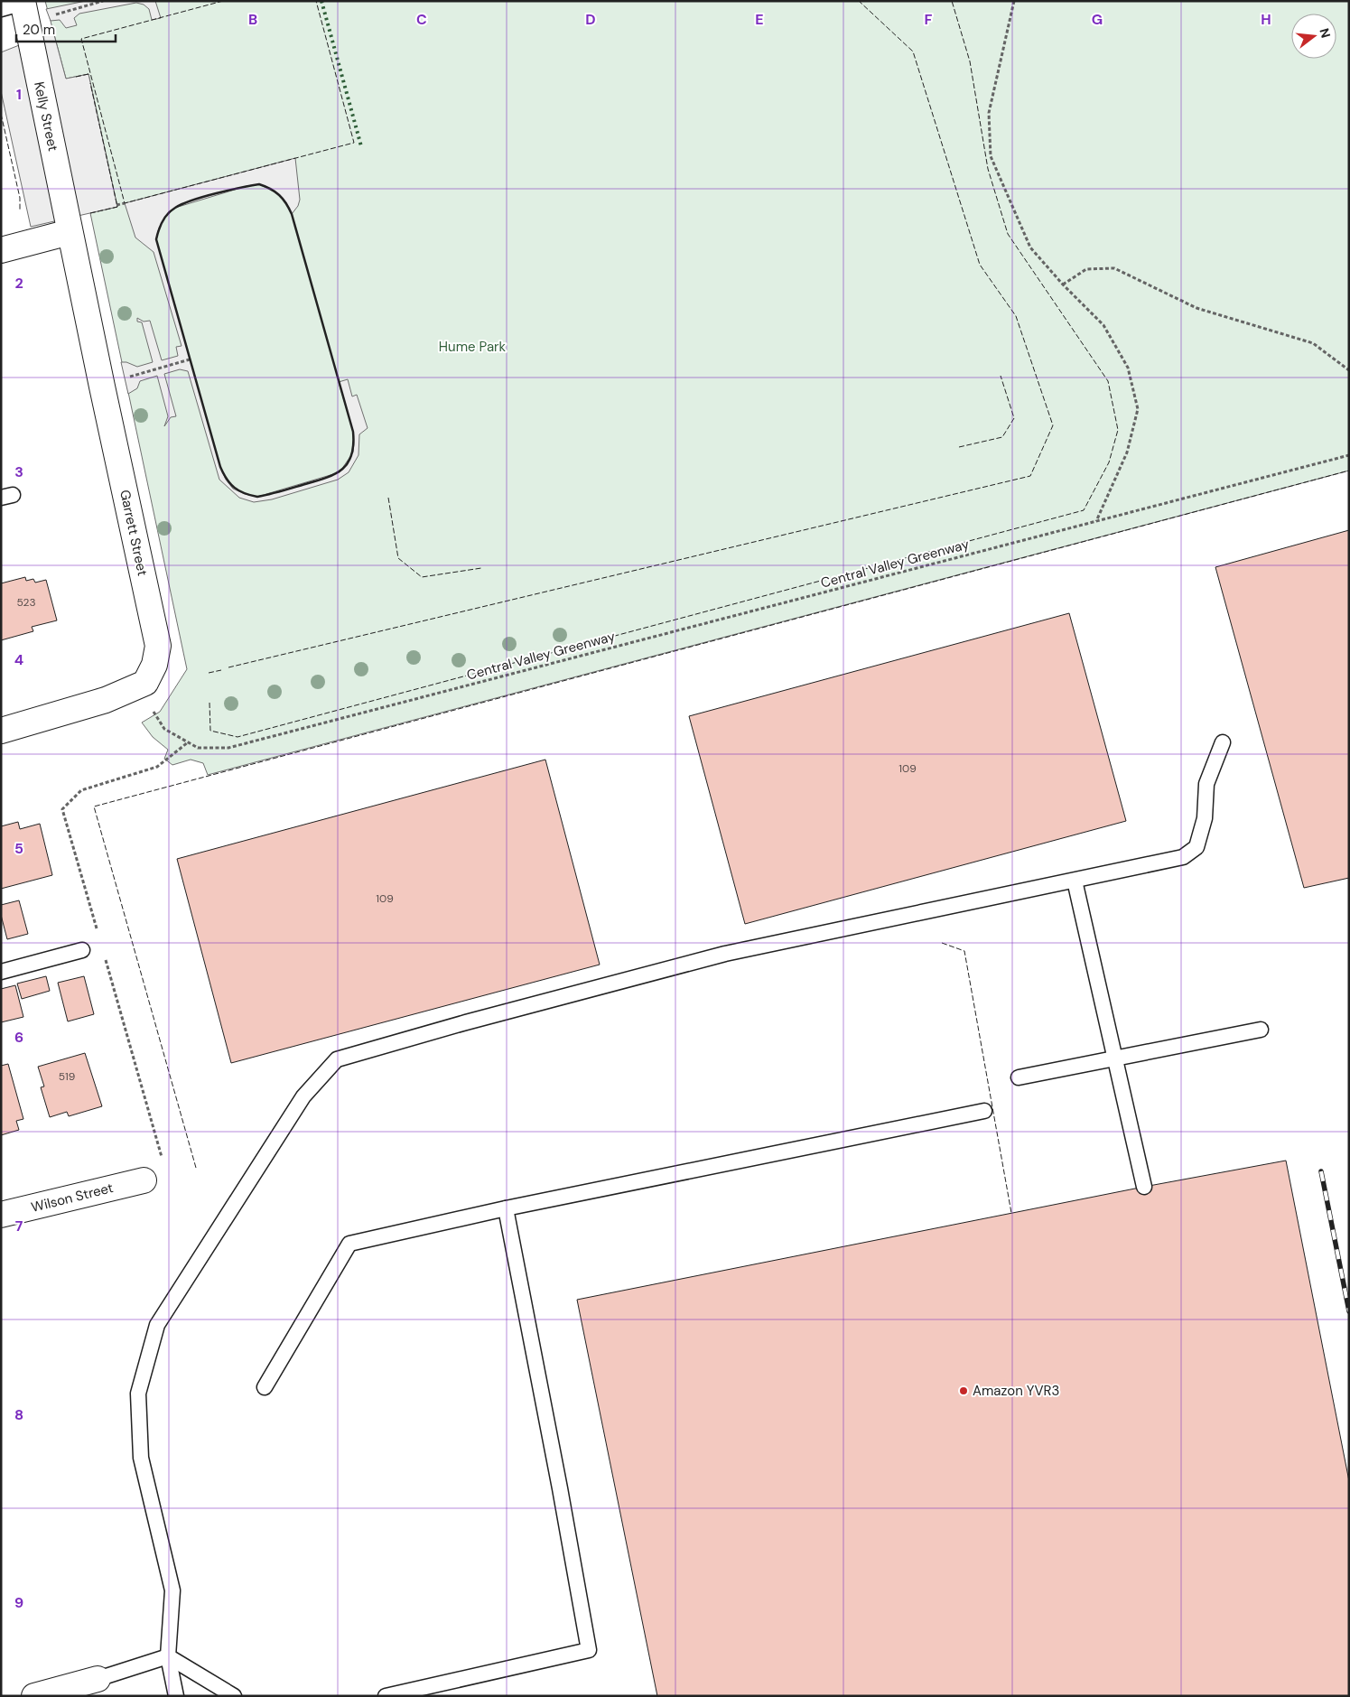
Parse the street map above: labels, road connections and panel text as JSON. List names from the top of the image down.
{
  "streets": {
    "street": ["Kelly Street", "Garrett Street", "Wilson Street"],
    "path": ["Central Valley Greenway"]
  },
  "crossings": [
    ["Kelly Street", "Garrett Street"]
  ],
  "parks": ["Hume Park"],
  "places": ["Amazon YVR3"],
  "house_numbers": [
    "523",
    "109",
    "109",
    "519"
  ],
  "scale_bar": "20 m",
  "north": "right",
  "grid": {
    "columns": [
      "B",
      "C",
      "D",
      "E",
      "F",
      "G",
      "H"
    ],
    "rows": [
      "1",
      "2",
      "3",
      "4",
      "5",
      "6",
      "7",
      "8",
      "9"
    ]
  }
}
